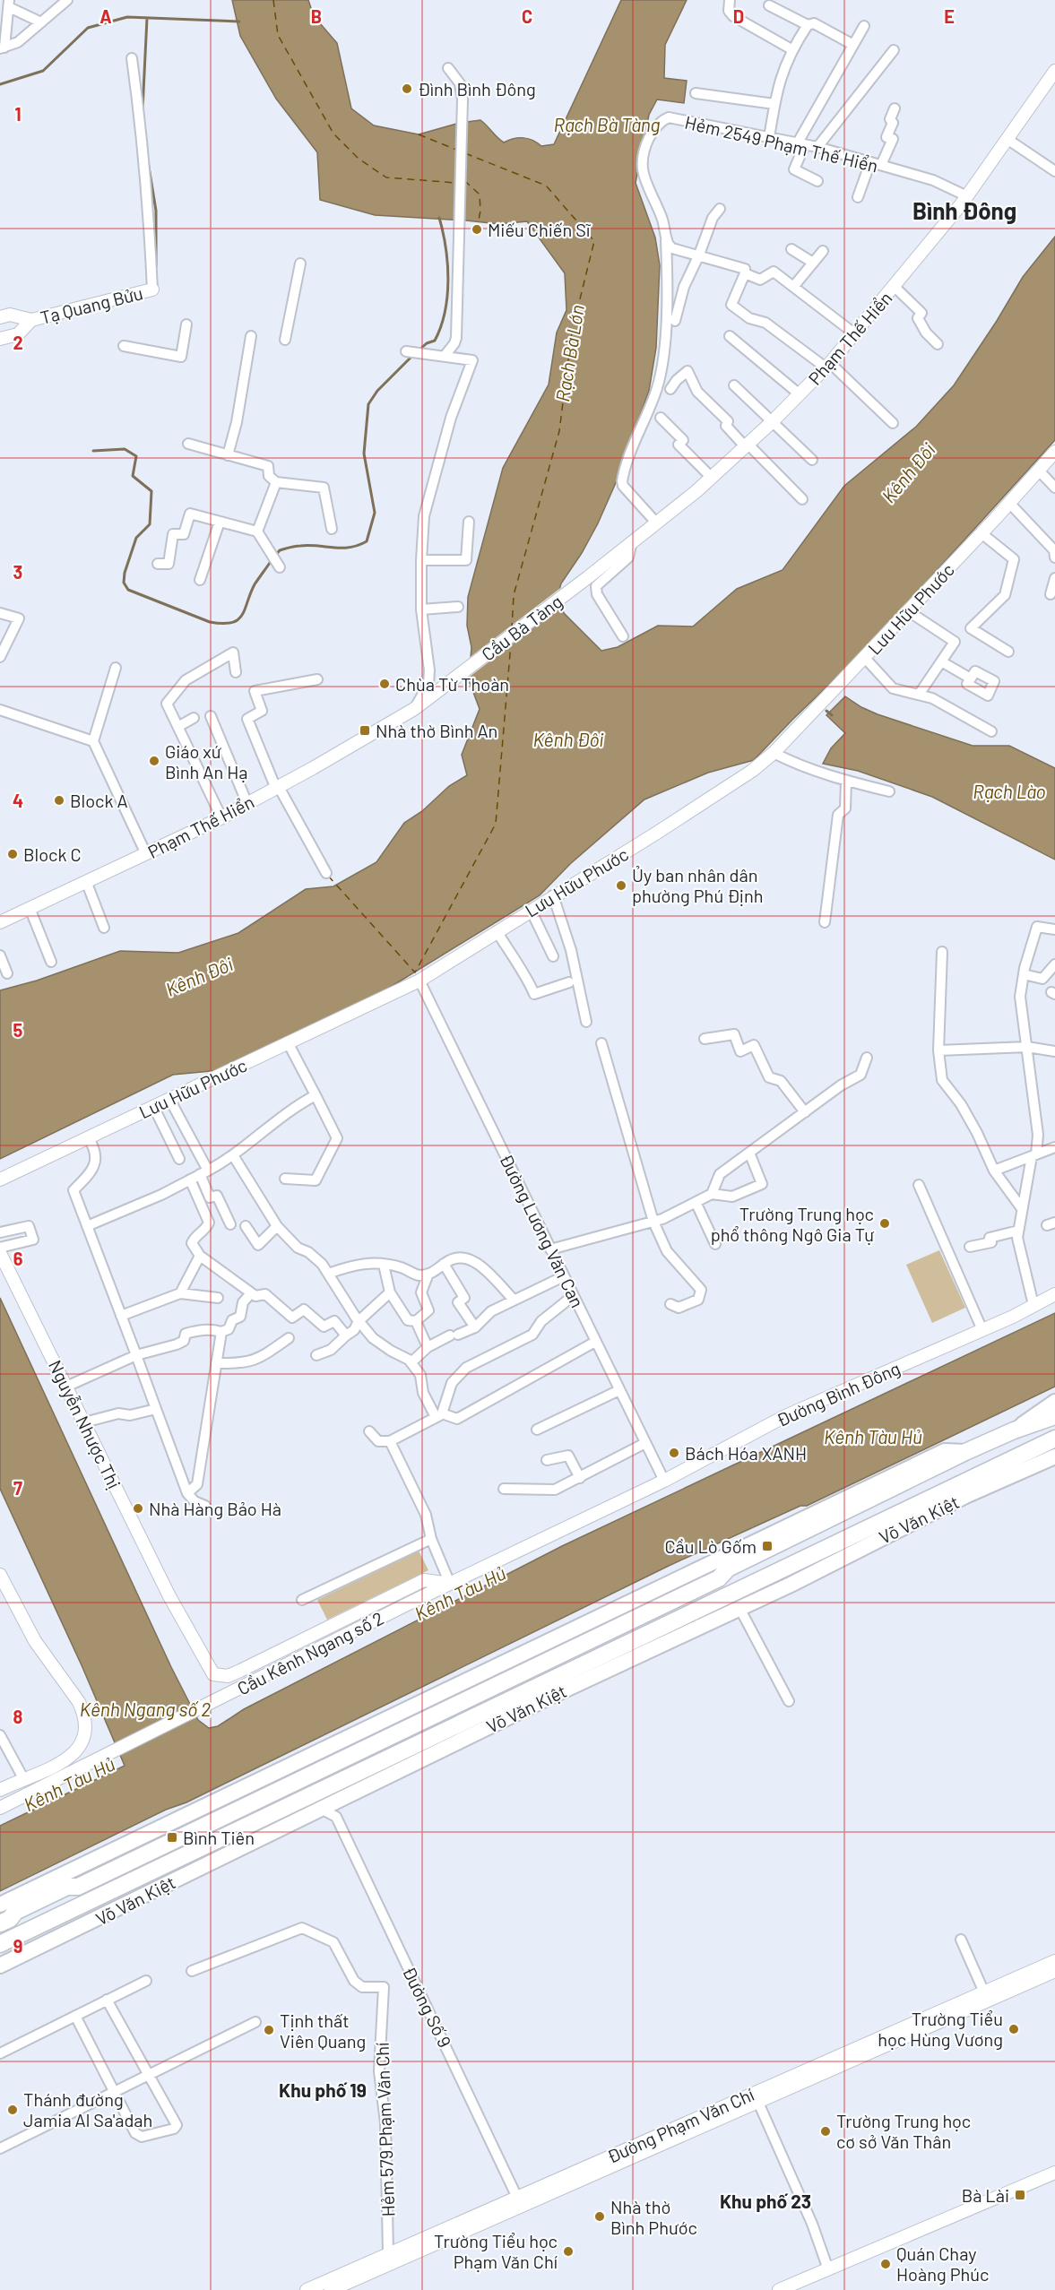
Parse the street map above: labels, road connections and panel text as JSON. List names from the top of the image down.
{
  "streets": {
    "highway": ["Võ Văn Kiệt"],
    "street": [
      "Hẻm 2549 Phạm Thế Hiển",
      "Tạ Quang Bửu",
      "Phạm Thế Hiển",
      "Lưu Hữu Phước",
      "Cầu Bà Tàng",
      "Đường Lương Văn Can",
      "Đường Bình Đông",
      "Nguyễn Nhược Thị",
      "Cầu Kênh Ngang số 2",
      "Đường Số 9",
      "Đường Phạm Văn Chí",
      "Hẻm 579 Phạm Văn Chí"
    ]
  },
  "crossings": [
    ["Hẻm 2549 Phạm Thế Hiển", "Phạm Thế Hiển"],
    ["Phạm Thế Hiển", "Cầu Bà Tàng"],
    ["Lưu Hữu Phước", "Đường Lương Văn Can"],
    ["Đường Lương Văn Can", "Đường Bình Đông"],
    ["Đường Bình Đông", "Nguyễn Nhược Thị"],
    ["Đường Bình Đông", "Cầu Kênh Ngang số 2"],
    ["Đường Số 9", "Đường Phạm Văn Chí"],
    ["Đường Phạm Văn Chí", "Hẻm 579 Phạm Văn Chí"]
  ],
  "districts": ["Bình Đông", "Khu phố 19", "Khu phố 23"],
  "water": [
    "Rạch Bà Tàng",
    "Rạch Bà Lớn",
    "Kênh Đôi",
    "Rạch Lào",
    "Kênh Tàu Hủ",
    "Kênh Ngang số 2"
  ],
  "places": {
    "other": [
      "Đình Bình Đông",
      "Miếu Chiến Sĩ",
      "Chùa Từ Thoàn",
      "Giáo xứ Bình An Hạ",
      "Block A",
      "Block C",
      "Ủy ban nhân dân phường Phú Định",
      "Trường Trung học phổ thông Ngô Gia Tự",
      "Bách Hóa XANH",
      "Nhà Hàng Bảo Hà",
      "Trường Tiểu học Hùng Vương",
      "Tịnh thất Viên Quang",
      "Thánh đường Jamia Al Sa'adah",
      "Trường Trung học cơ sở Văn Thân",
      "Nhà thờ Bình Phước",
      "Trường Tiểu học Phạm Văn Chí",
      "Quán Chay Hoàng Phúc"
    ],
    "transit": [
      "Nhà thờ Bình An",
      "Cầu Lò Gốm",
      "Bình Tiên",
      "Bà Lài"
    ]
  },
  "grid": {
    "columns": [
      "A",
      "B",
      "C",
      "D",
      "E"
    ],
    "rows": [
      "1",
      "2",
      "3",
      "4",
      "5",
      "6",
      "7",
      "8",
      "9"
    ]
  }
}
